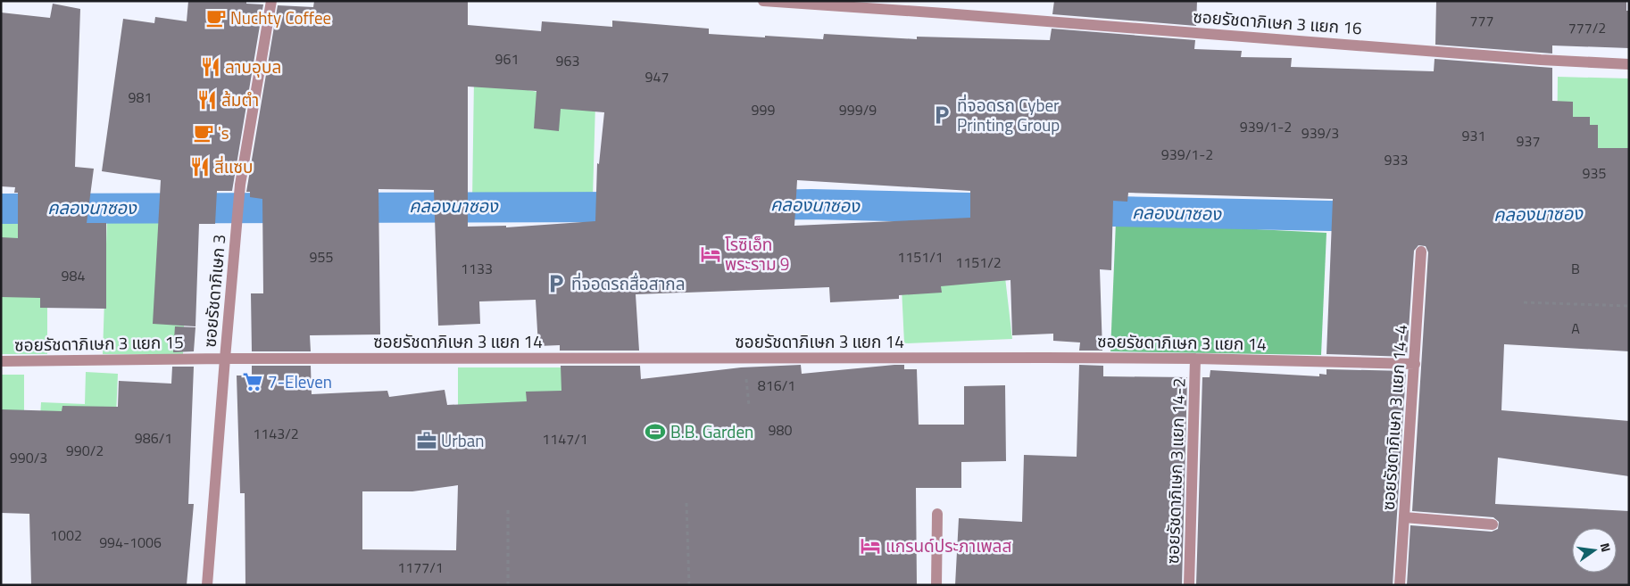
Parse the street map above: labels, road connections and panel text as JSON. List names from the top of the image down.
{
  "streets": {
    "street": [
      "ซอยรัชดาภิเษก 3 แยก 16",
      "ซอยรัชดาภิเษก 3",
      "ซอยรัชดาภิเษก 3 แยก 14",
      "ซอยรัชดาภิเษก 3 แยก 15",
      "ซอยรัชดาภิเษก 3 แยก 14-4",
      "ซอยรัชดาภิเษก 3 แยก 14-2"
    ]
  },
  "crossings": [
    ["ซอยรัชดาภิเษก 3", "ซอยรัชดาภิเษก 3 แยก 14"],
    ["ซอยรัชดาภิเษก 3", "ซอยรัชดาภิเษก 3 แยก 15"],
    ["ซอยรัชดาภิเษก 3 แยก 14", "ซอยรัชดาภิเษก 3 แยก 15"],
    ["ซอยรัชดาภิเษก 3 แยก 14", "ซอยรัชดาภิเษก 3 แยก 14-4"],
    ["ซอยรัชดาภิเษก 3 แยก 14", "ซอยรัชดาภิเษก 3 แยก 14-2"]
  ],
  "water": ["คลองนาซอง"],
  "places": {
    "cafe": ["Nuchty Coffee", "'s"],
    "restaurant": ["ลาบอุบล", "ส้มตำ", "สี่แซบ"],
    "parking": ["ที่จอดรถ Cyber Printing Group", "ที่จอดรถสื่อสากล"],
    "hotel": ["โรซิเอ็ท พระราม 9", "แกรนด์ประภาเพลส"],
    "supermarket": ["7-Eleven"],
    "sports": ["B.B. Garden"],
    "office": ["Urban"]
  },
  "house_numbers": [
    "777",
    "777/2",
    "961",
    "963",
    "947",
    "981",
    "999",
    "999/9",
    "939/1-2",
    "939/3",
    "931",
    "937",
    "939/1-2",
    "933",
    "935",
    "955",
    "1151/1",
    "1151/2",
    "1133",
    "B",
    "984",
    "A",
    "816/1",
    "980",
    "1143/2",
    "986/1",
    "1147/1",
    "990/2",
    "990/3",
    "1002",
    "994-1006",
    "1177/1"
  ],
  "north": "right"
}
